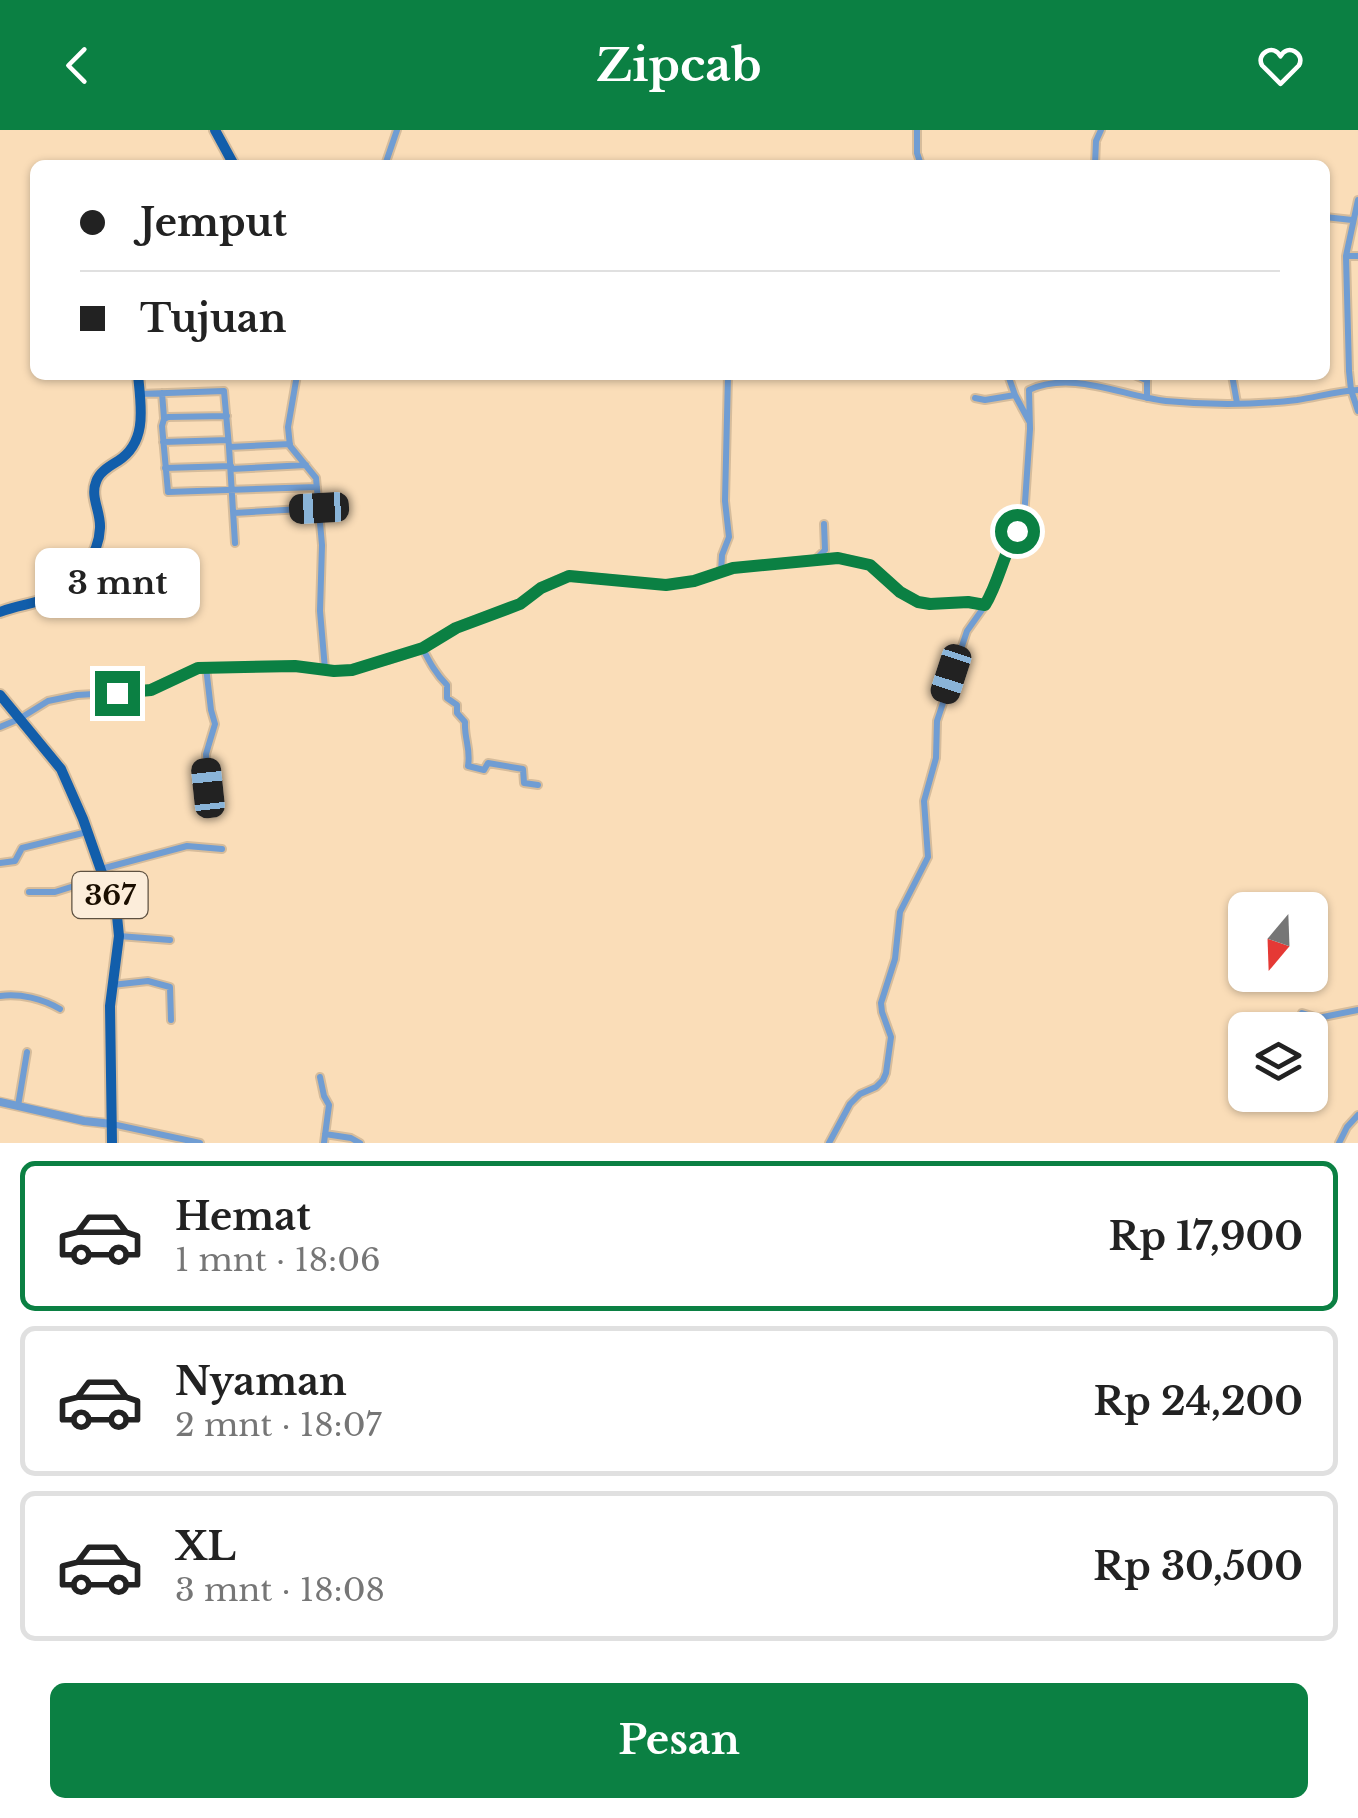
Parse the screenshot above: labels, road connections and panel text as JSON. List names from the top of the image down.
{
  "streets": {
    "main road": ["367"]
  },
  "north": "bottom",
  "page": {
    "header": "Zipcab",
    "banner": ["Jemput", "Tujuan"],
    "bubble": "3 mnt",
    "list": [
      {
        "name": "Hemat",
        "note": "1 mnt · 18:06",
        "value": "Rp 17,900"
      },
      {
        "name": "Nyaman",
        "note": "2 mnt · 18:07",
        "value": "Rp 24,200"
      },
      {
        "name": "XL",
        "note": "3 mnt · 18:08",
        "value": "Rp 30,500"
      }
    ],
    "buttons": "Pesan"
  }
}
